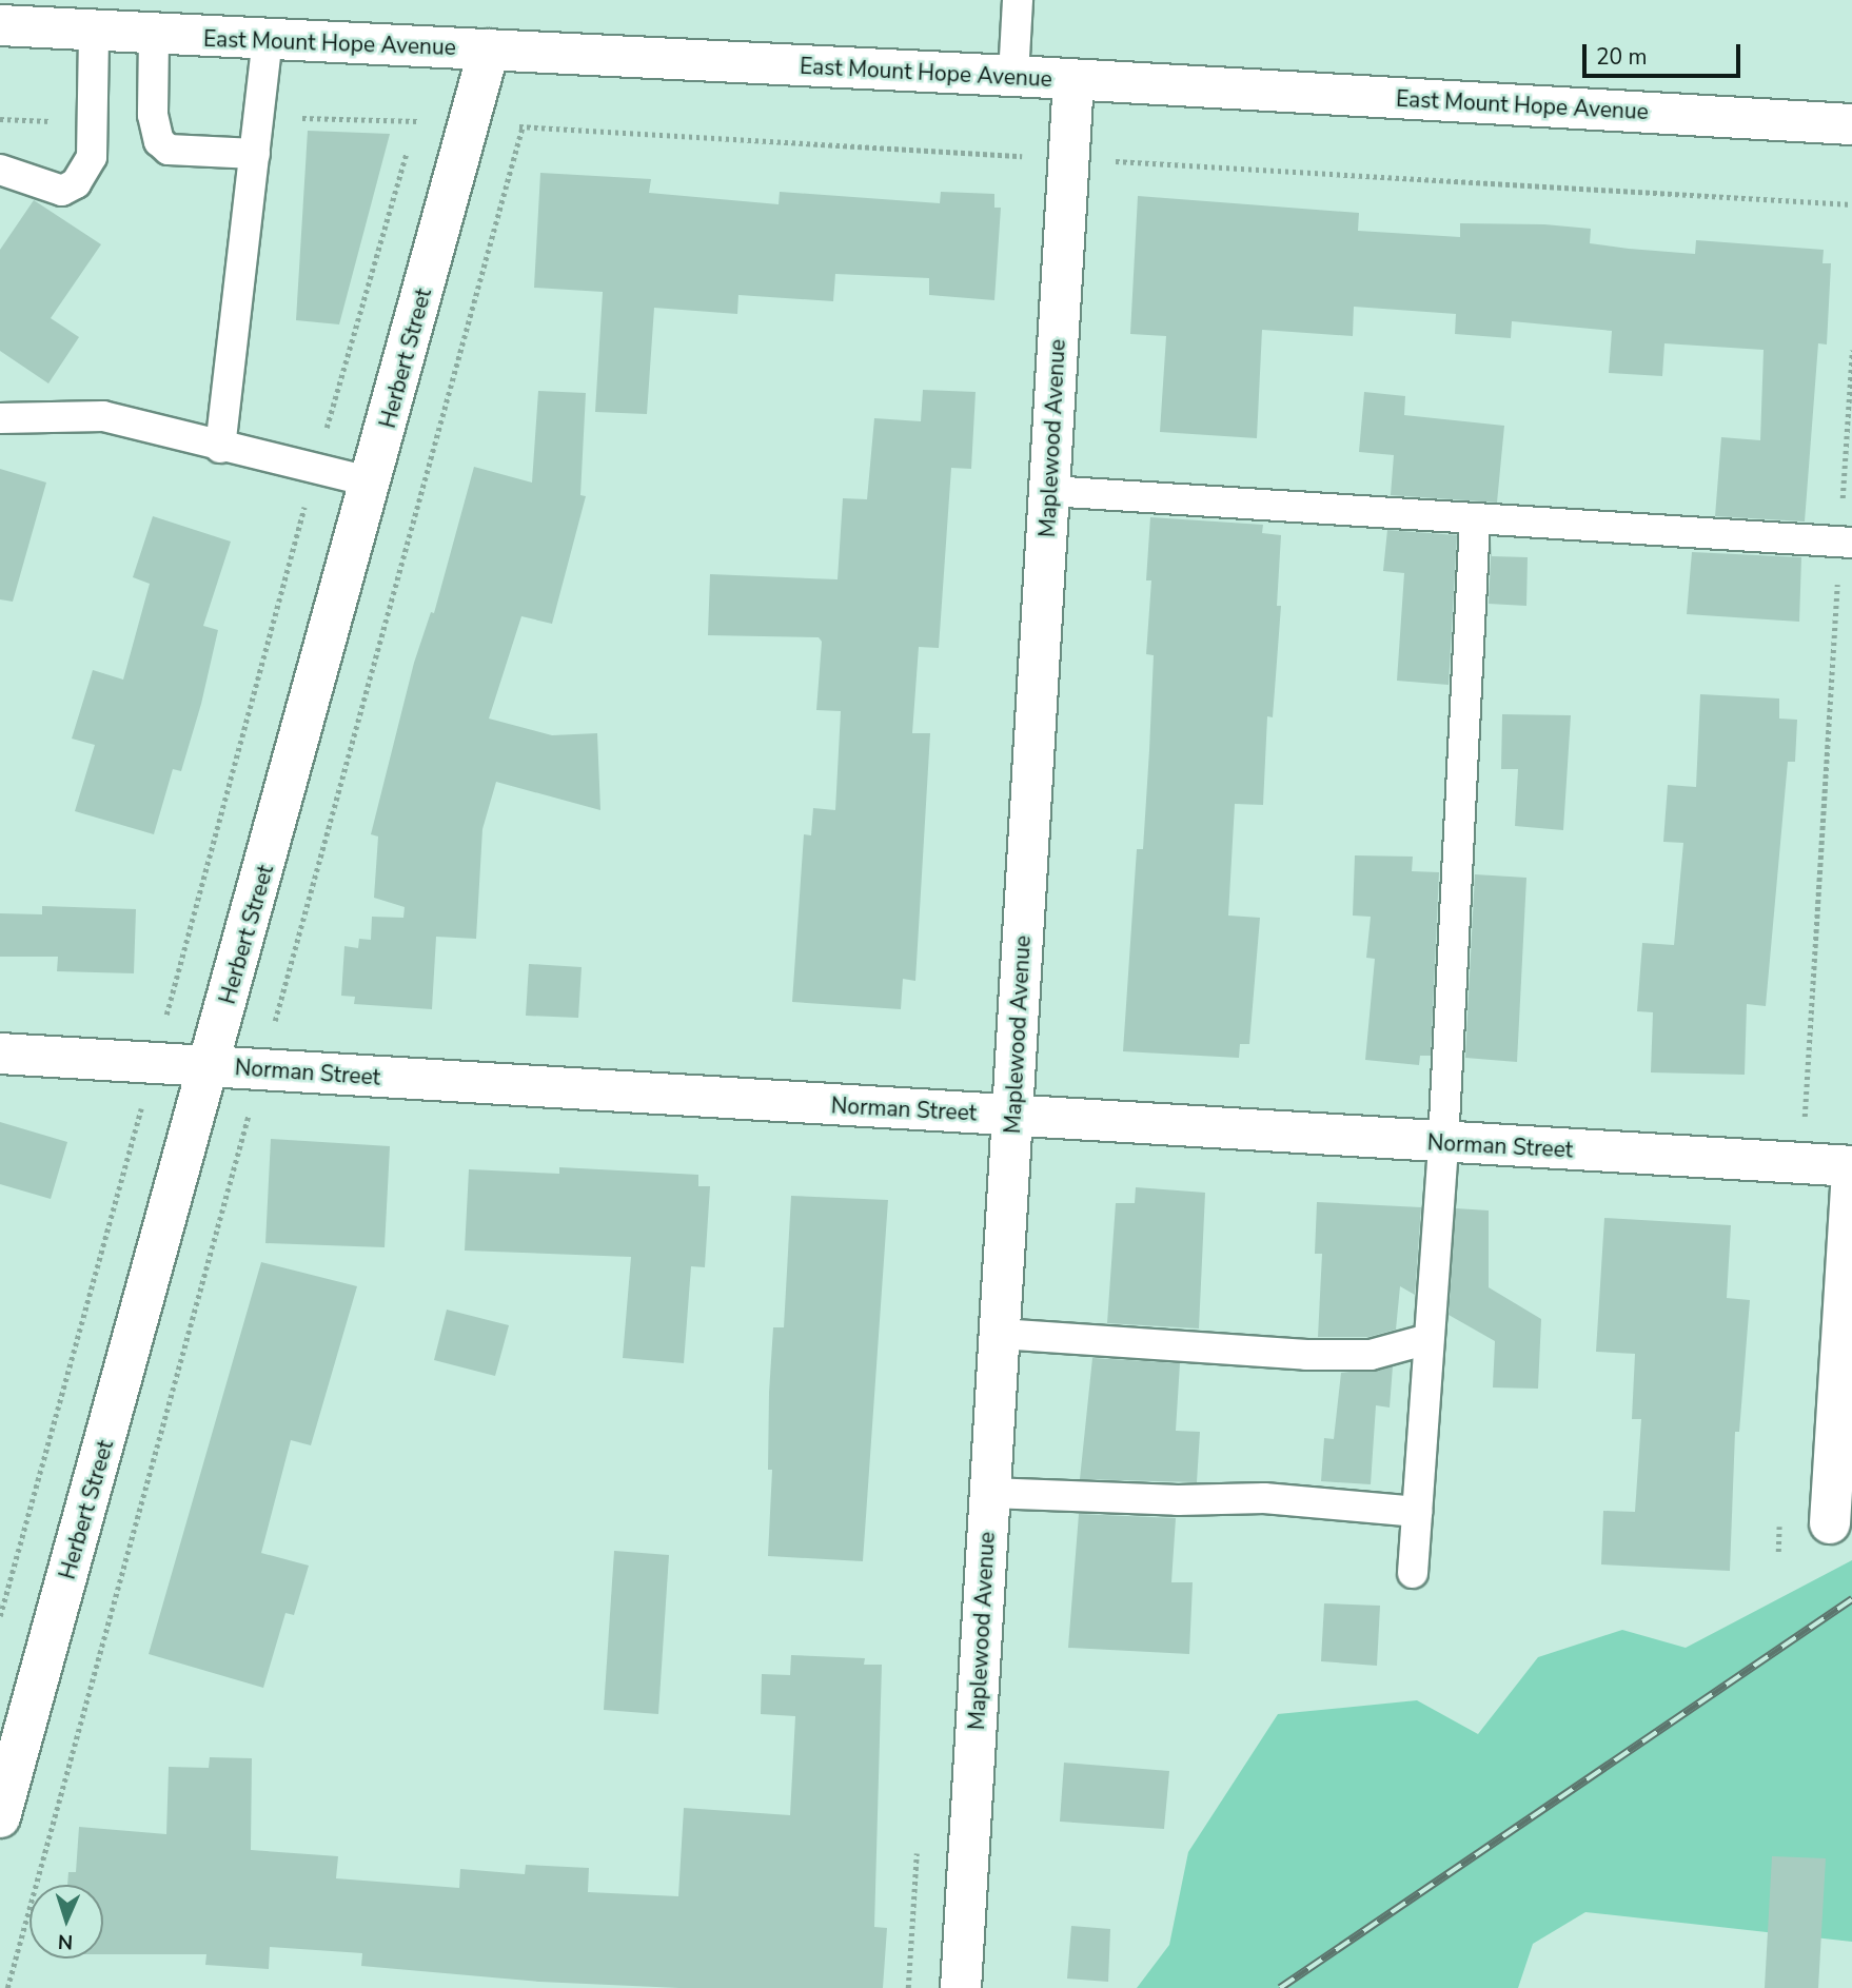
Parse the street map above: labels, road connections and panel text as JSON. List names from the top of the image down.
{
  "streets": {
    "street": [
      "East Mount Hope Avenue",
      "Herbert Street",
      "Maplewood Avenue",
      "Norman Street"
    ]
  },
  "crossings": [
    ["East Mount Hope Avenue", "Herbert Street"],
    ["East Mount Hope Avenue", "Maplewood Avenue"],
    ["Herbert Street", "Norman Street"],
    ["Maplewood Avenue", "Norman Street"]
  ],
  "scale_bar": "20 m",
  "north": "bottom"
}
